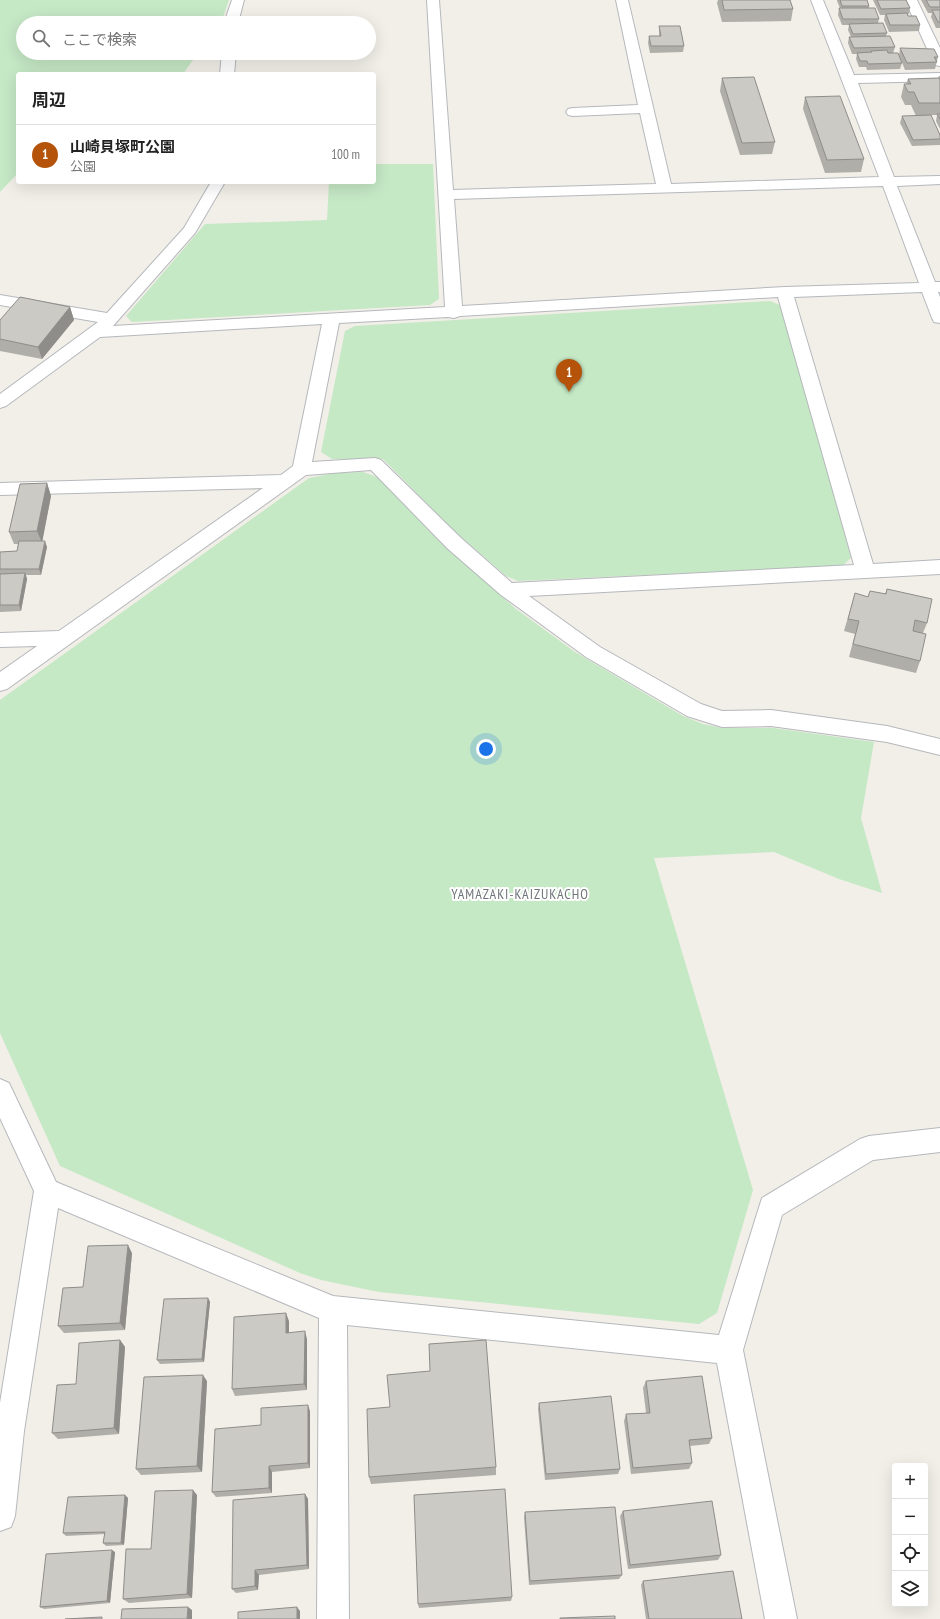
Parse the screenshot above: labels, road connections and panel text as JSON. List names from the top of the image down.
{
  "districts": ["YAMAZAKI-KAIZUKACHO"],
  "page": {
    "search": "ここで検索",
    "heading": "周辺",
    "list": [
      {
        "mark": "1",
        "name": "山崎貝塚町公園",
        "note": "公園",
        "value": "100 m"
      }
    ],
    "pins": "1",
    "map_buttons": ["+", "−"]
  }
}
